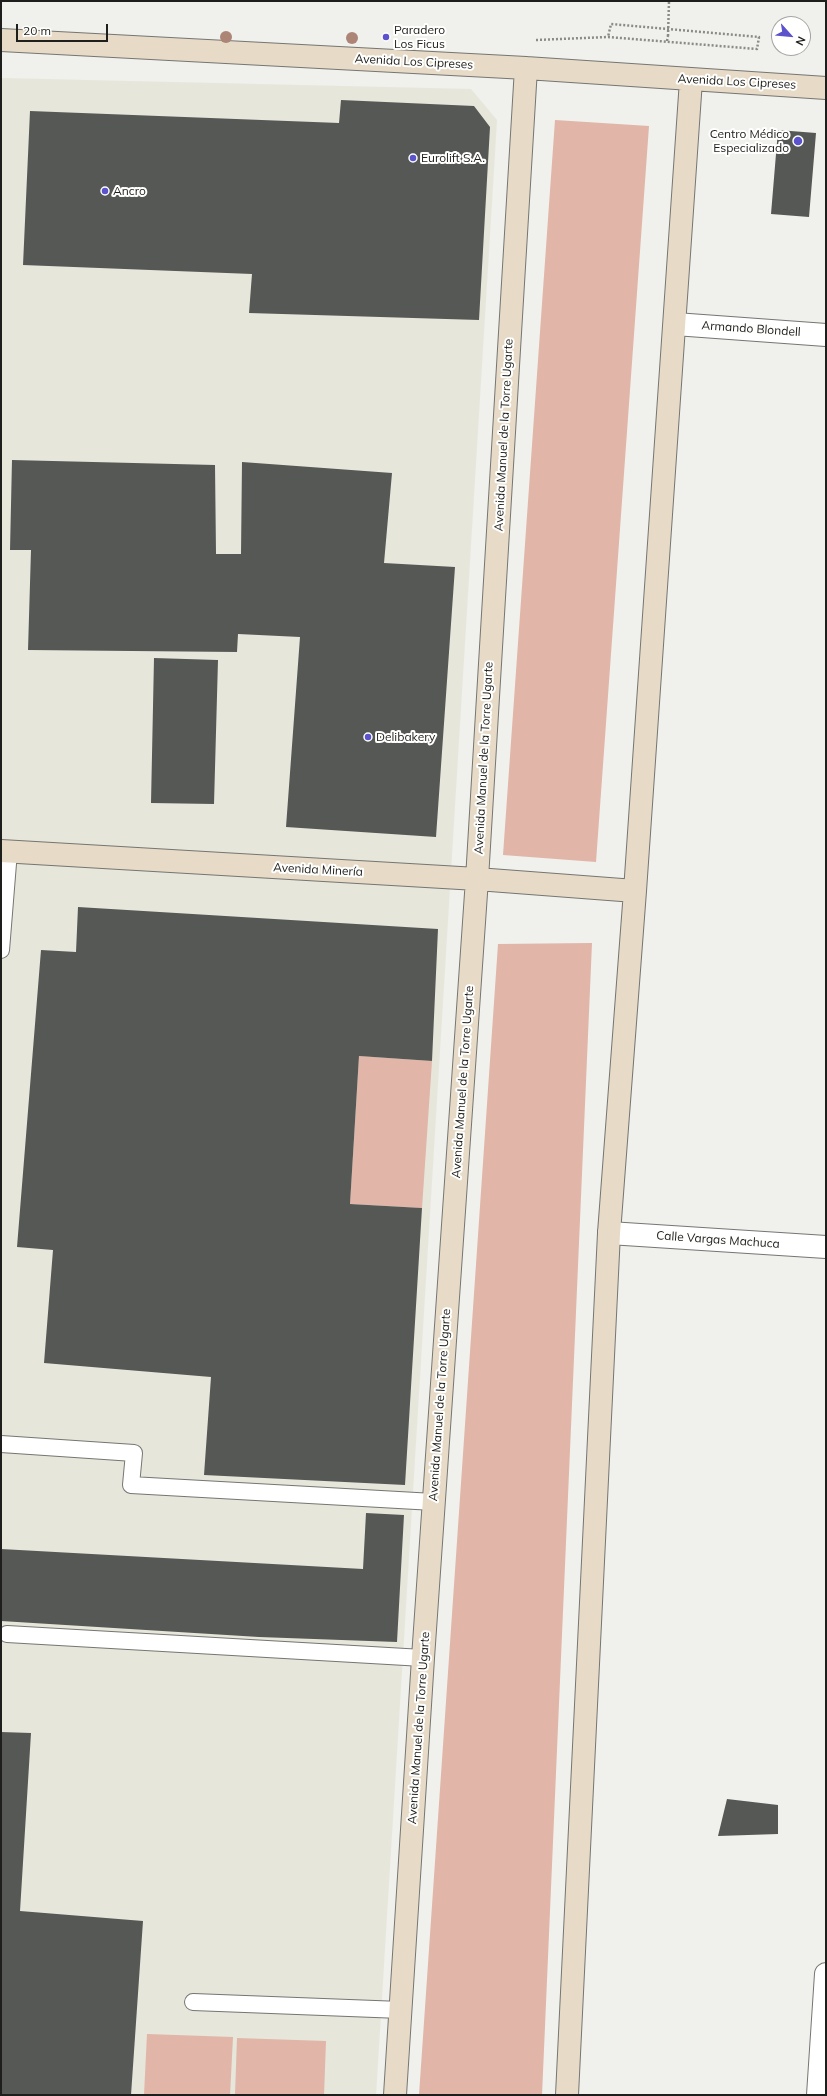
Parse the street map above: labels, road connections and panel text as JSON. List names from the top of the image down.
{
  "streets": {
    "street": [
      "Avenida Los Cipreses",
      "Armando Blondell",
      "Avenida Manuel de la Torre Ugarte",
      "Avenida Minería",
      "Calle Vargas Machuca"
    ]
  },
  "crossings": [
    ["Avenida Los Cipreses", "Avenida Manuel de la Torre Ugarte"],
    ["Avenida Manuel de la Torre Ugarte", "Avenida Minería"]
  ],
  "places": [
    "Paradero Los Ficus",
    "Centro Médico Especializado",
    "Eurolift S.A.",
    "Ancro",
    "Delibakery"
  ],
  "scale_bar": "20 m",
  "north": "bottom right"
}
